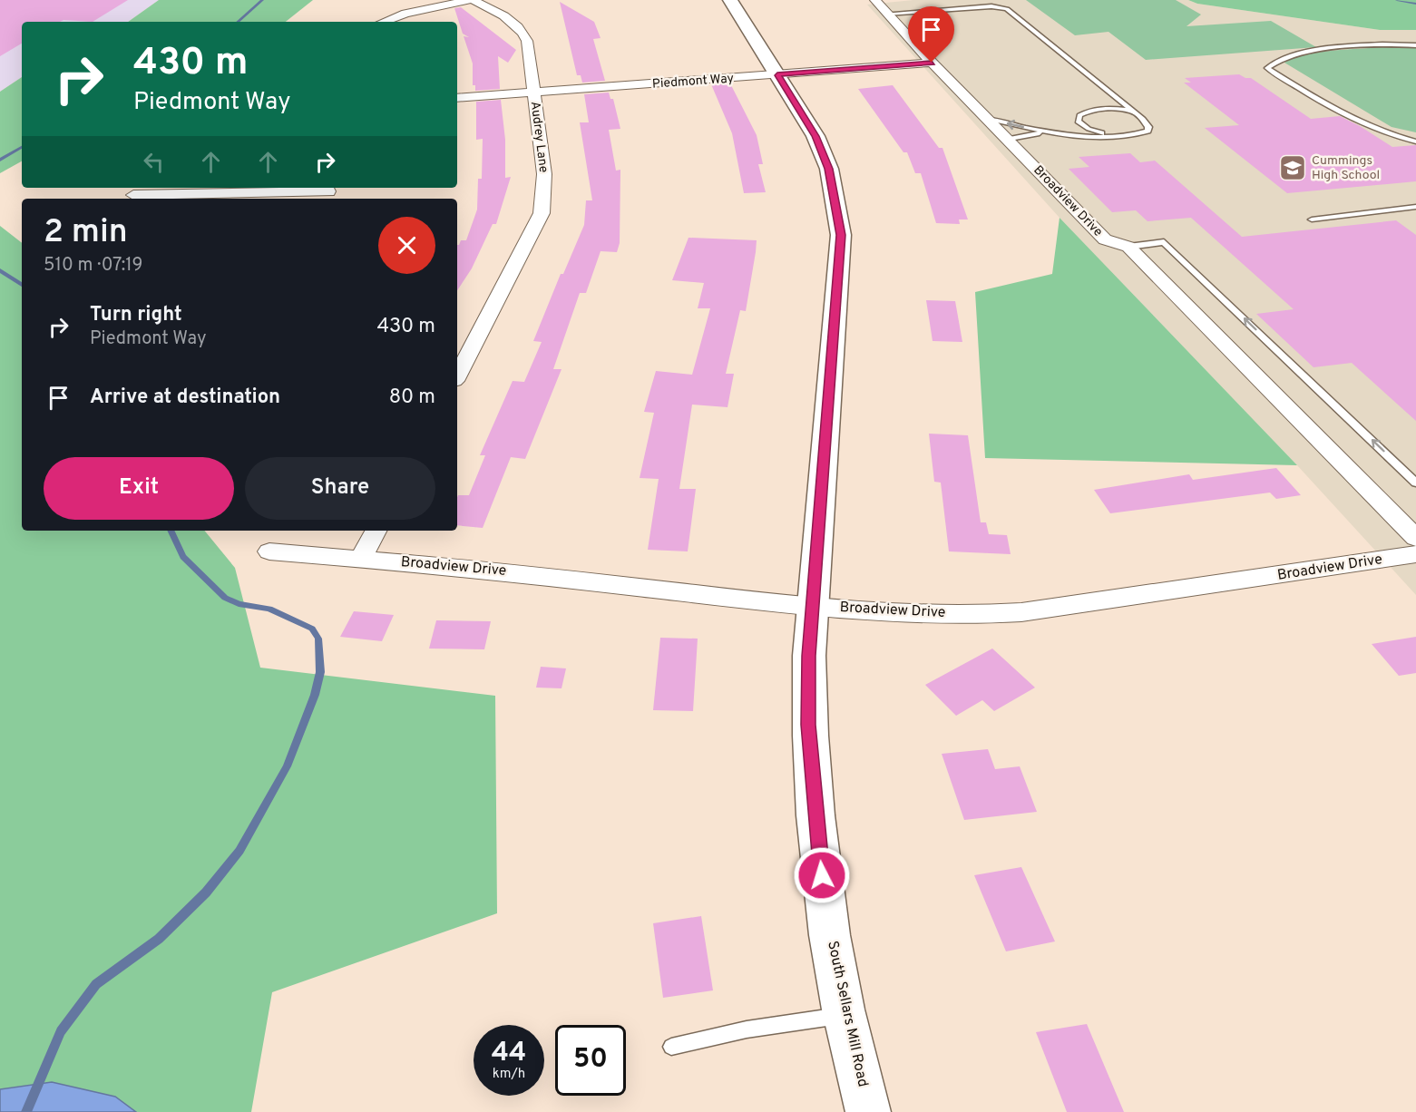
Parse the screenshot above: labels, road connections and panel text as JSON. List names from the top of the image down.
{
  "streets": {
    "main road": ["South Sellars Mill Road"],
    "street": ["Piedmont Way", "Audrey Lane", "Broadview Drive"]
  },
  "crossings": [
    ["Piedmont Way", "Audrey Lane"],
    ["Piedmont Way", "Broadview Drive"],
    ["Piedmont Way", "South Sellars Mill Road"],
    ["Broadview Drive", "South Sellars Mill Road"]
  ],
  "places": {
    "school or university": ["Cummings High School"]
  },
  "page": {
    "turn": ["430 m", "Piedmont Way"],
    "heading": ["2 min", "510 m · 07:19"],
    "list": [
      {
        "name": "Turn right",
        "note": "Piedmont Way",
        "value": "430 m"
      },
      {
        "name": "Arrive at destination",
        "value": "80 m"
      }
    ],
    "buttons": ["Exit", "Share"],
    "speed": "44 km/h",
    "limit": "50"
  }
}
